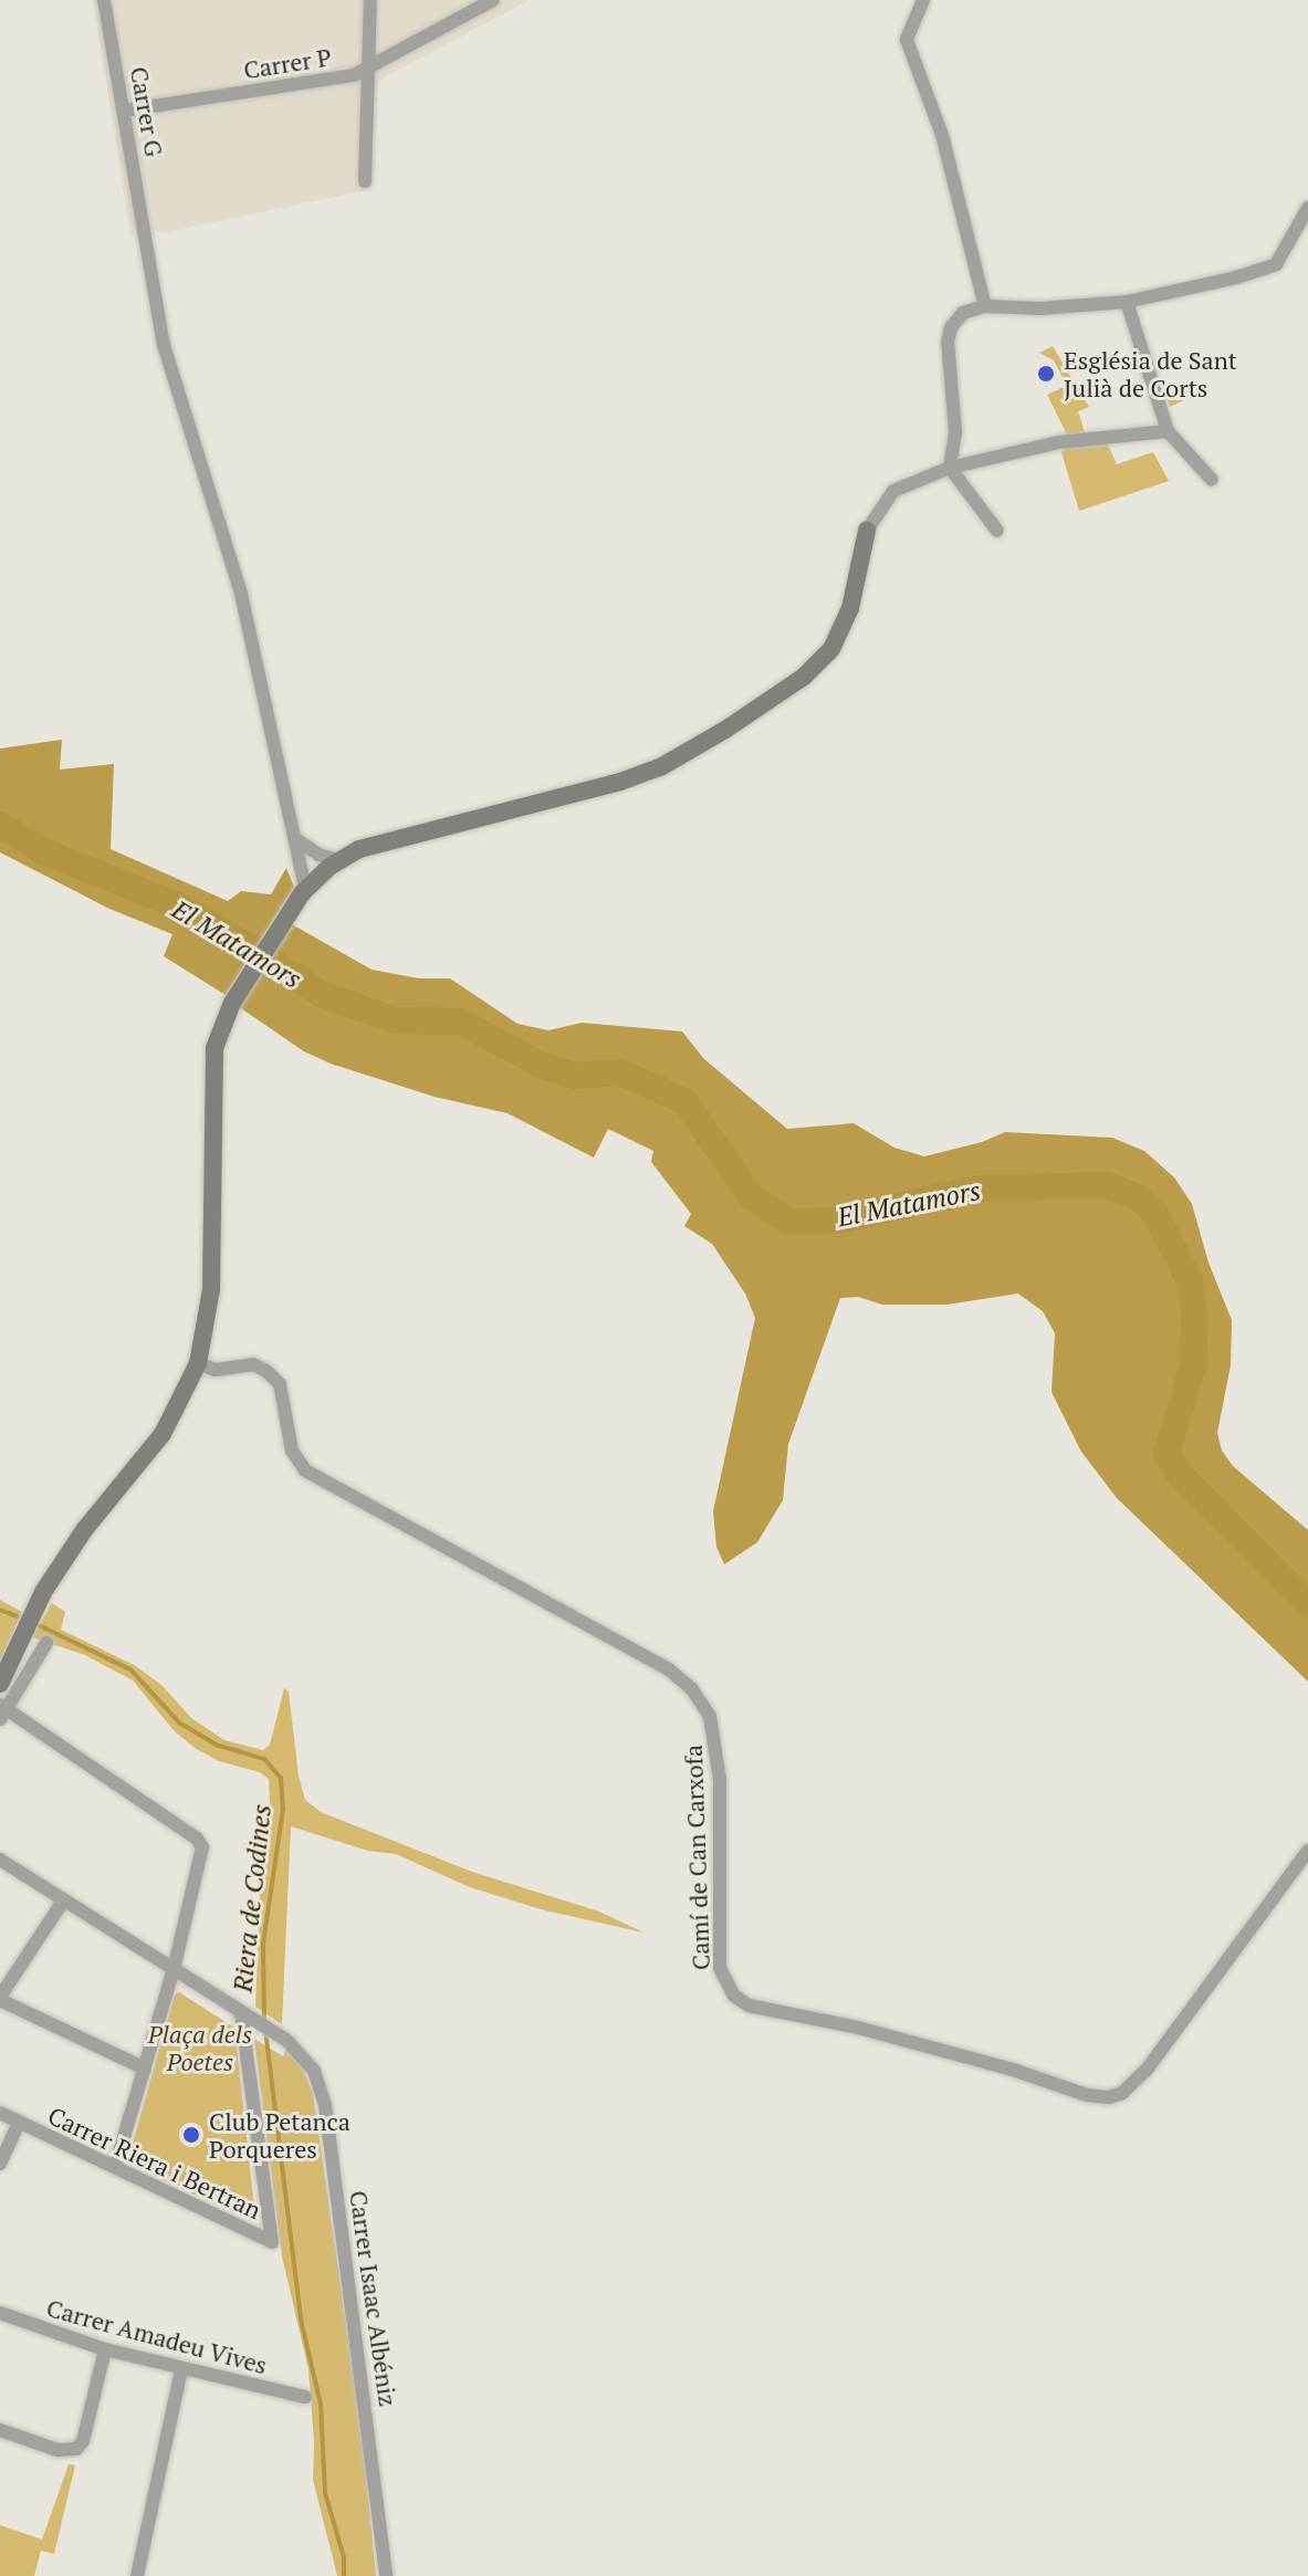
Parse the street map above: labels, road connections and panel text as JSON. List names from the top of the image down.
{
  "streets": {
    "street": [
      "Carrer P",
      "Carrer G",
      "Camí de Can Carxofa",
      "Carrer Riera i Bertran",
      "Carrer Isaac Albéniz",
      "Carrer Amadeu Vives"
    ]
  },
  "crossings": [
    ["Carrer P", "Carrer G"],
    ["Carrer Riera i Bertran", "Carrer Isaac Albéniz"]
  ],
  "water": ["El Matamors", "Riera de Codines"],
  "parks": ["Plaça dels Poetes"],
  "places": ["Església de Sant Julià de Corts", "Club Petanca Porqueres"]
}
